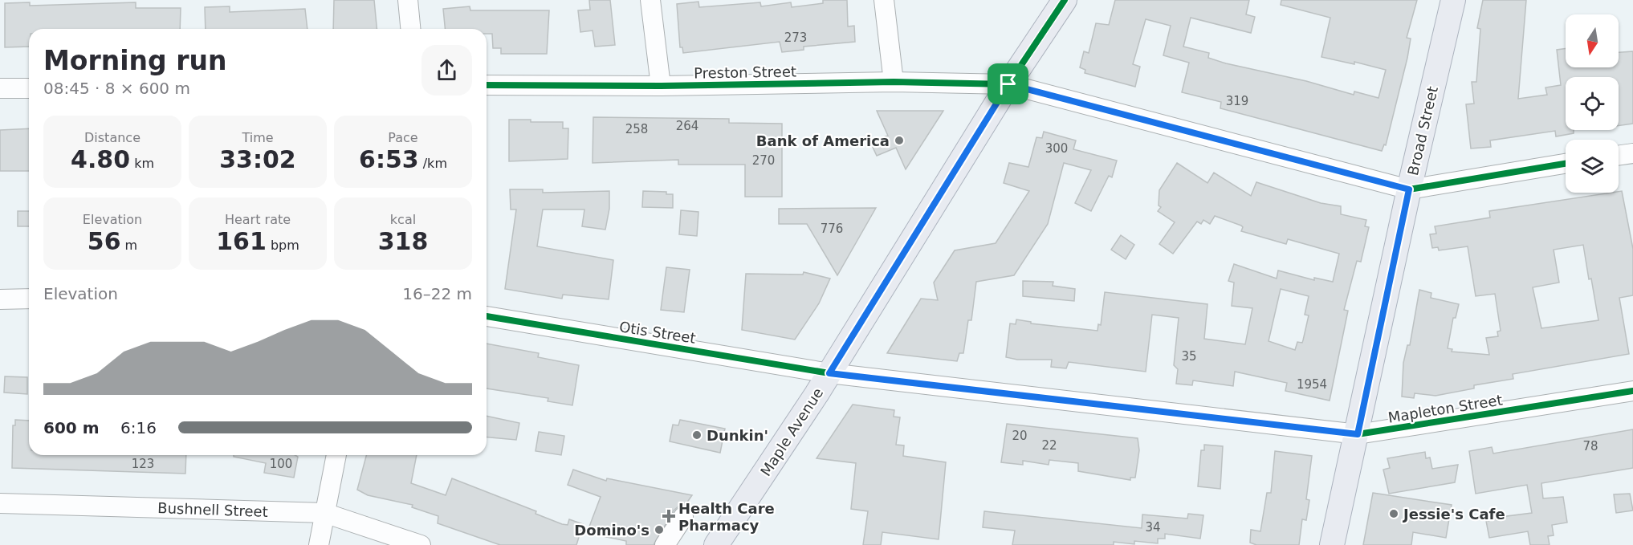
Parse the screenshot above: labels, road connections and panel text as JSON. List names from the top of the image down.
{
  "streets": {
    "main road": ["Broad Street", "Maple Avenue"],
    "street": [
      "Preston Street",
      "Otis Street",
      "Mapleton Street",
      "Bushnell Street"
    ]
  },
  "crossings": [
    ["Preston Street", "Broad Street"],
    ["Preston Street", "Maple Avenue"],
    ["Broad Street", "Mapleton Street"],
    ["Otis Street", "Mapleton Street"],
    ["Otis Street", "Maple Avenue"],
    ["Mapleton Street", "Maple Avenue"]
  ],
  "places": {
    "other": [
      "Bank of America",
      "Dunkin'",
      "Jessie's Cafe",
      "Domino's"
    ],
    "health": ["Health Care Pharmacy"]
  },
  "house_numbers": [
    "273",
    "319",
    "264",
    "258",
    "300",
    "270",
    "776",
    "35",
    "1954",
    "20",
    "22",
    "78",
    "123",
    "100",
    "34"
  ],
  "north": "bottom",
  "page": {
    "heading": ["Morning run", "08:45 · 8 × 600 m"],
    "stats": [
      ["Distance", "4.80 km"],
      ["Time", "33:02"],
      ["Pace", "6:53 /km"],
      ["Elevation", "56 m"],
      ["Heart rate", "161 bpm"],
      ["kcal", "318"]
    ],
    "chart": ["Elevation", "16–22 m"],
    "list": [
      {
        "name": "600 m",
        "note": "6:16"
      }
    ]
  }
}
